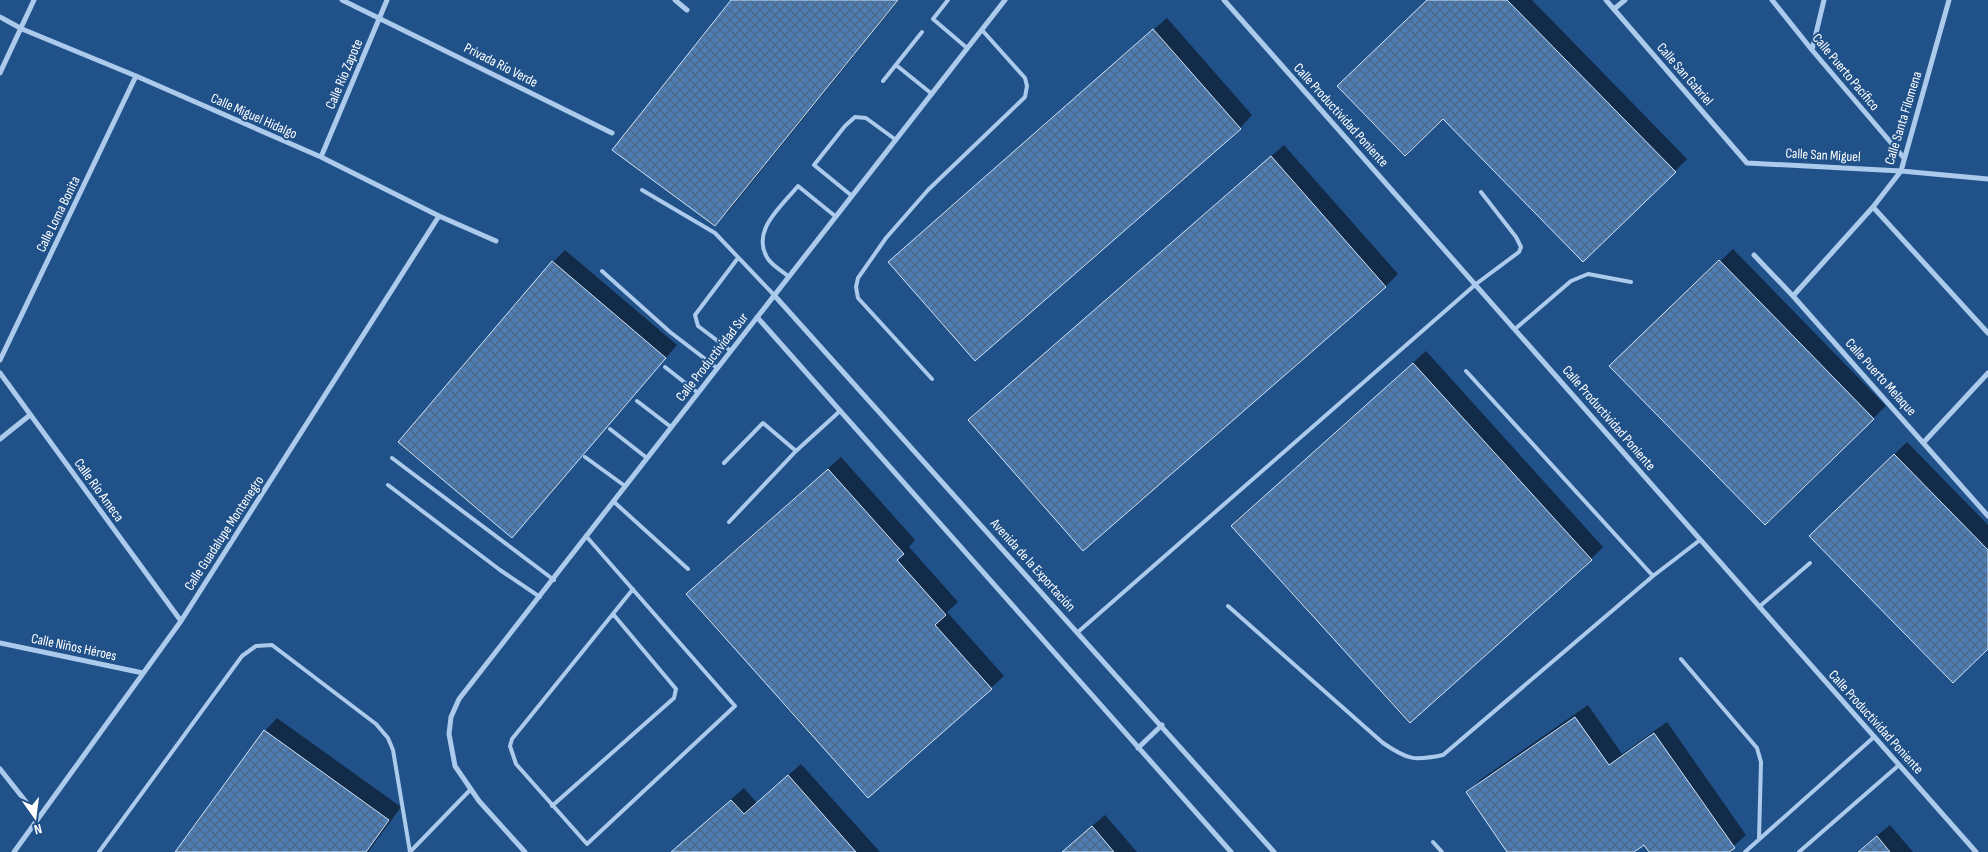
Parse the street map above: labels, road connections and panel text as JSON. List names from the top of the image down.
{
  "streets": {
    "street": [
      "Privada Río Verde",
      "Calle Puerto Pacífico",
      "Calle Río Zapote",
      "Calle San Gabriel",
      "Calle Productividad Poniente",
      "Calle Miguel Hidalgo",
      "Calle Santa Filomena",
      "Calle San Miguel",
      "Calle Loma Bonita",
      "Calle Productividad Sur",
      "Calle Puerto Melaque",
      "Calle Río Ameca",
      "Calle Guadalupe Montenegro",
      "Avenida de la Exportación",
      "Calle Niños Héroes"
    ]
  },
  "crossings": [
    ["Privada Río Verde", "Calle Río Zapote"],
    ["Calle Puerto Pacífico", "Calle Santa Filomena"],
    ["Calle Río Zapote", "Calle Miguel Hidalgo"],
    ["Calle San Gabriel", "Calle San Miguel"],
    ["Calle Miguel Hidalgo", "Calle Loma Bonita"],
    ["Calle Miguel Hidalgo", "Calle Guadalupe Montenegro"],
    ["Calle Santa Filomena", "Calle San Miguel"],
    ["Calle Santa Filomena", "Calle Puerto Melaque"],
    ["Calle Productividad Sur", "Avenida de la Exportación"],
    ["Calle Río Ameca", "Calle Guadalupe Montenegro"],
    ["Calle Guadalupe Montenegro", "Calle Niños Héroes"]
  ],
  "north": "bottom"
}
